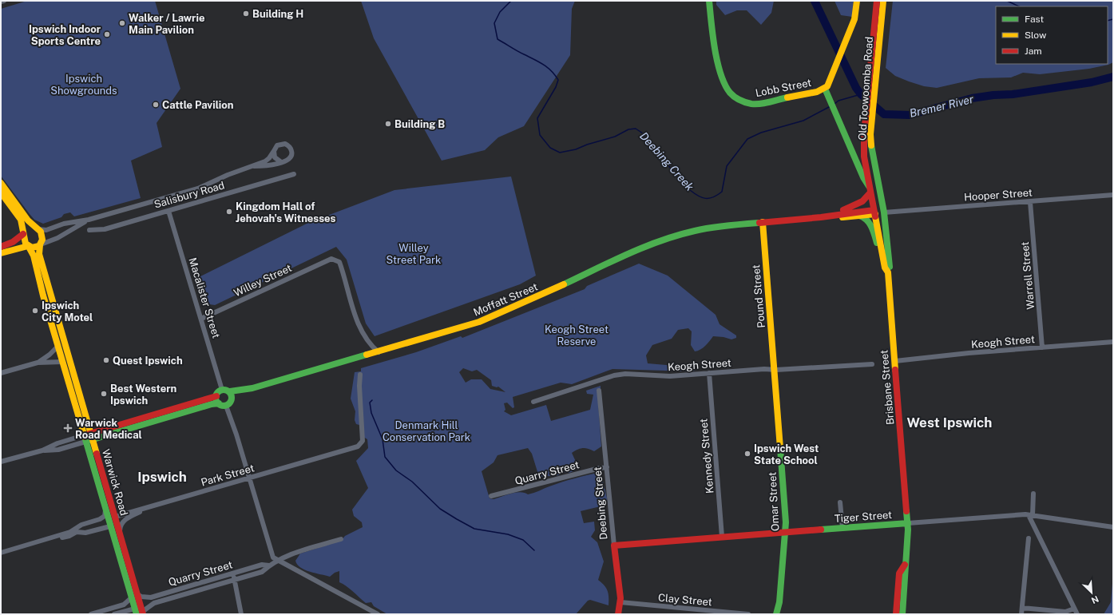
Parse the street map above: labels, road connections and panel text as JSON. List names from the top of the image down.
{
  "streets": {
    "main road": [
      "Lobb Street",
      "Old Toowoomba Road",
      "Hooper Street",
      "Pound Street",
      "Moffatt Street",
      "Brisbane Street",
      "Warwick Road",
      "Omar Street",
      "Deebing Street",
      "Tiger Street"
    ],
    "street": [
      "Salisbury Road",
      "Warrell Street",
      "Willey Street",
      "Macalister Street",
      "Keogh Street",
      "Kennedy Street",
      "Quarry Street",
      "Park Street",
      "Clay Street"
    ]
  },
  "crossings": [
    ["Old Toowoomba Road", "Hooper Street"],
    ["Old Toowoomba Road", "Brisbane Street"],
    ["Salisbury Road", "Macalister Street"],
    ["Salisbury Road", "Warwick Road"],
    ["Hooper Street", "Warrell Street"],
    ["Hooper Street", "Pound Street"],
    ["Hooper Street", "Moffatt Street"],
    ["Hooper Street", "Brisbane Street"],
    ["Warrell Street", "Keogh Street"],
    ["Willey Street", "Macalister Street"],
    ["Willey Street", "Moffatt Street"],
    ["Pound Street", "Moffatt Street"],
    ["Pound Street", "Keogh Street"],
    ["Pound Street", "Omar Street"],
    ["Macalister Street", "Moffatt Street"],
    ["Keogh Street", "Brisbane Street"],
    ["Keogh Street", "Kennedy Street"],
    ["Keogh Street", "Omar Street"],
    ["Brisbane Street", "Tiger Street"],
    ["Kennedy Street", "Tiger Street"],
    ["Quarry Street", "Warwick Road"],
    ["Quarry Street", "Deebing Street"],
    ["Park Street", "Warwick Road"],
    ["Omar Street", "Tiger Street"],
    ["Deebing Street", "Tiger Street"],
    ["Deebing Street", "Clay Street"]
  ],
  "districts": ["West Ipswich", "Ipswich"],
  "water": ["Bremer River", "Deebing Creek"],
  "parks": [
    "Ipswich Showgrounds",
    "Willey Street Park",
    "Keogh Street Reserve",
    "Denmark Hill Conservation Park"
  ],
  "places": {
    "other": [
      "Building H",
      "Walker / Lawrie Main Pavilion",
      "Ipswich Indoor Sports Centre",
      "Cattle Pavilion",
      "Building B",
      "Kingdom Hall of Jehovah's Witnesses",
      "Ipswich City Motel",
      "Quest Ipswich",
      "Best Western Ipswich",
      "Ipswich West State School"
    ],
    "health": ["Warwick Road Medical"]
  },
  "legend": ["Fast", "Slow", "Jam"],
  "north": "bottom right"
}
